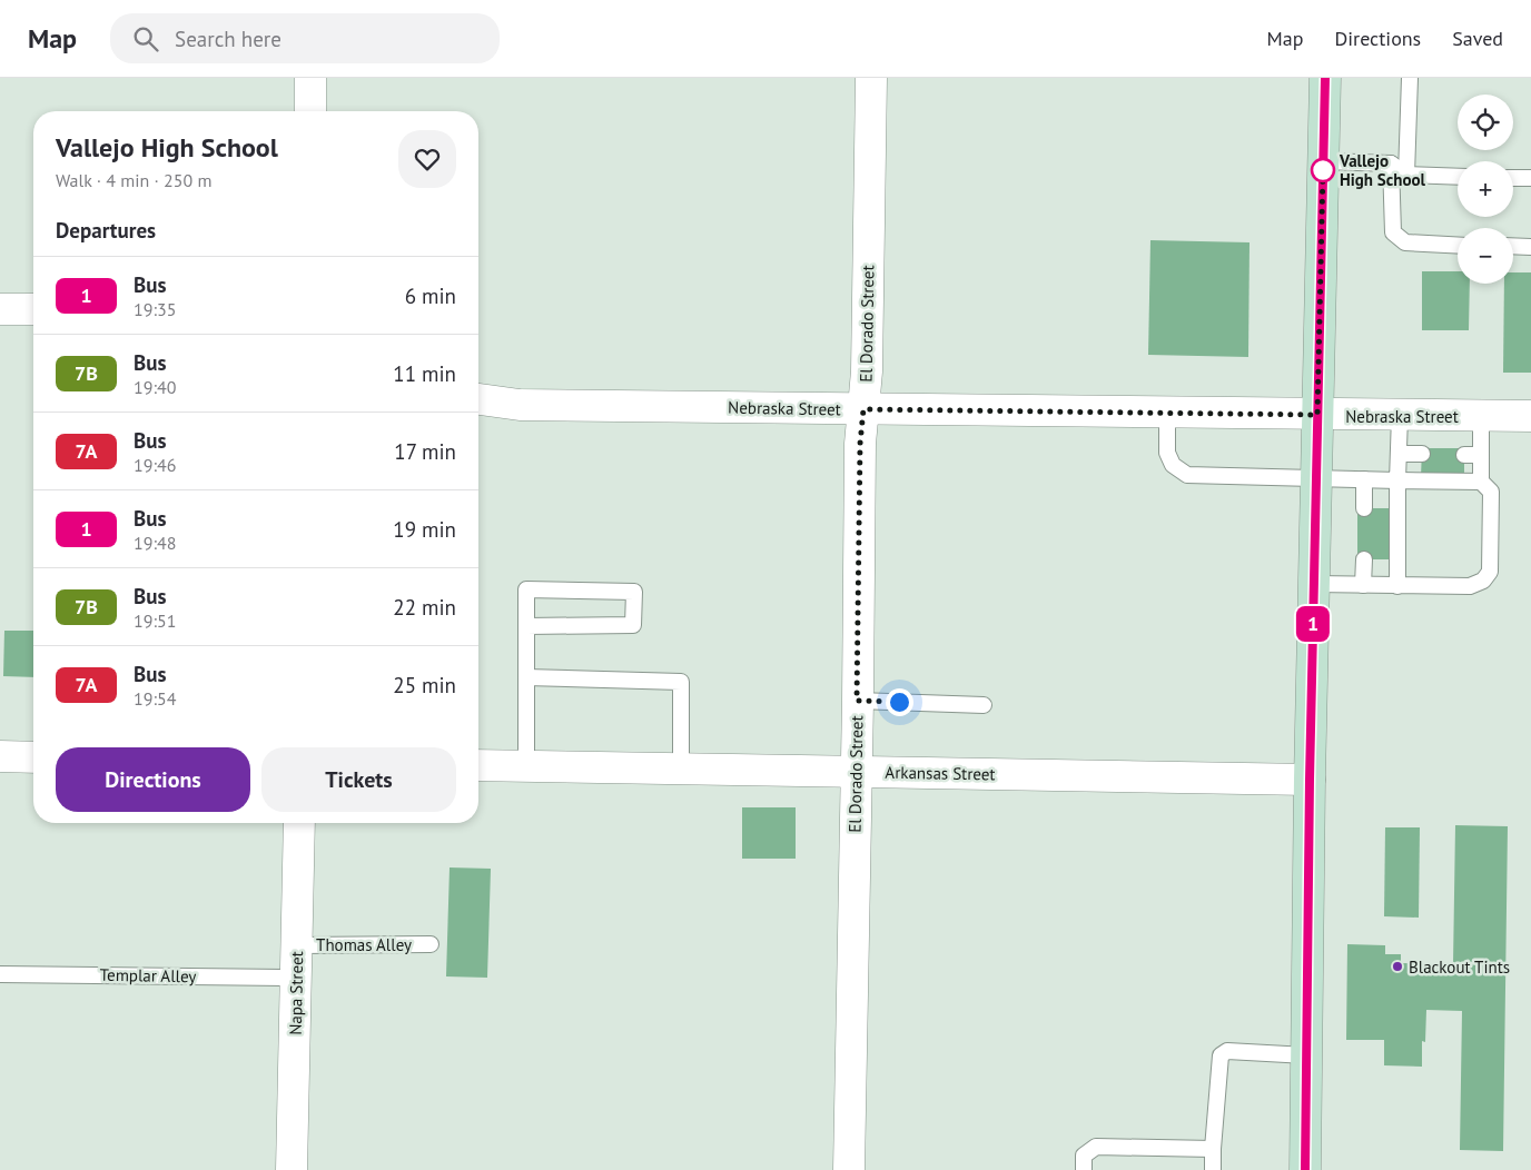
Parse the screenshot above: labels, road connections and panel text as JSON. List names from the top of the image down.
{
  "streets": {
    "street": [
      "El Dorado Street",
      "Nebraska Street",
      "Arkansas Street",
      "Napa Street"
    ],
    "lane": ["Thomas Alley", "Templar Alley"]
  },
  "crossings": [
    ["El Dorado Street", "Nebraska Street"],
    ["El Dorado Street", "Arkansas Street"],
    ["Thomas Alley", "Napa Street"],
    ["Templar Alley", "Napa Street"]
  ],
  "places": ["Vallejo High School", "Blackout Tints"],
  "lines": ["bus line 1"],
  "page": {
    "header": "Map",
    "search": "Search here",
    "nav": ["Map", "Directions", "Saved"],
    "on_map": "1",
    "map_buttons": ["+", "−"],
    "heading": [
      ["Vallejo High School", "Walk · 4 min · 250 m"],
      "Departures"
    ],
    "list": [
      {
        "mark": "1",
        "name": "Bus",
        "note": "19:35",
        "value": "6 min"
      },
      {
        "mark": "7B",
        "name": "Bus",
        "note": "19:40",
        "value": "11 min"
      },
      {
        "mark": "7A",
        "name": "Bus",
        "note": "19:46",
        "value": "17 min"
      },
      {
        "mark": "1",
        "name": "Bus",
        "note": "19:48",
        "value": "19 min"
      },
      {
        "mark": "7B",
        "name": "Bus",
        "note": "19:51",
        "value": "22 min"
      },
      {
        "mark": "7A",
        "name": "Bus",
        "note": "19:54",
        "value": "25 min"
      }
    ],
    "buttons": ["Directions", "Tickets"]
  }
}
